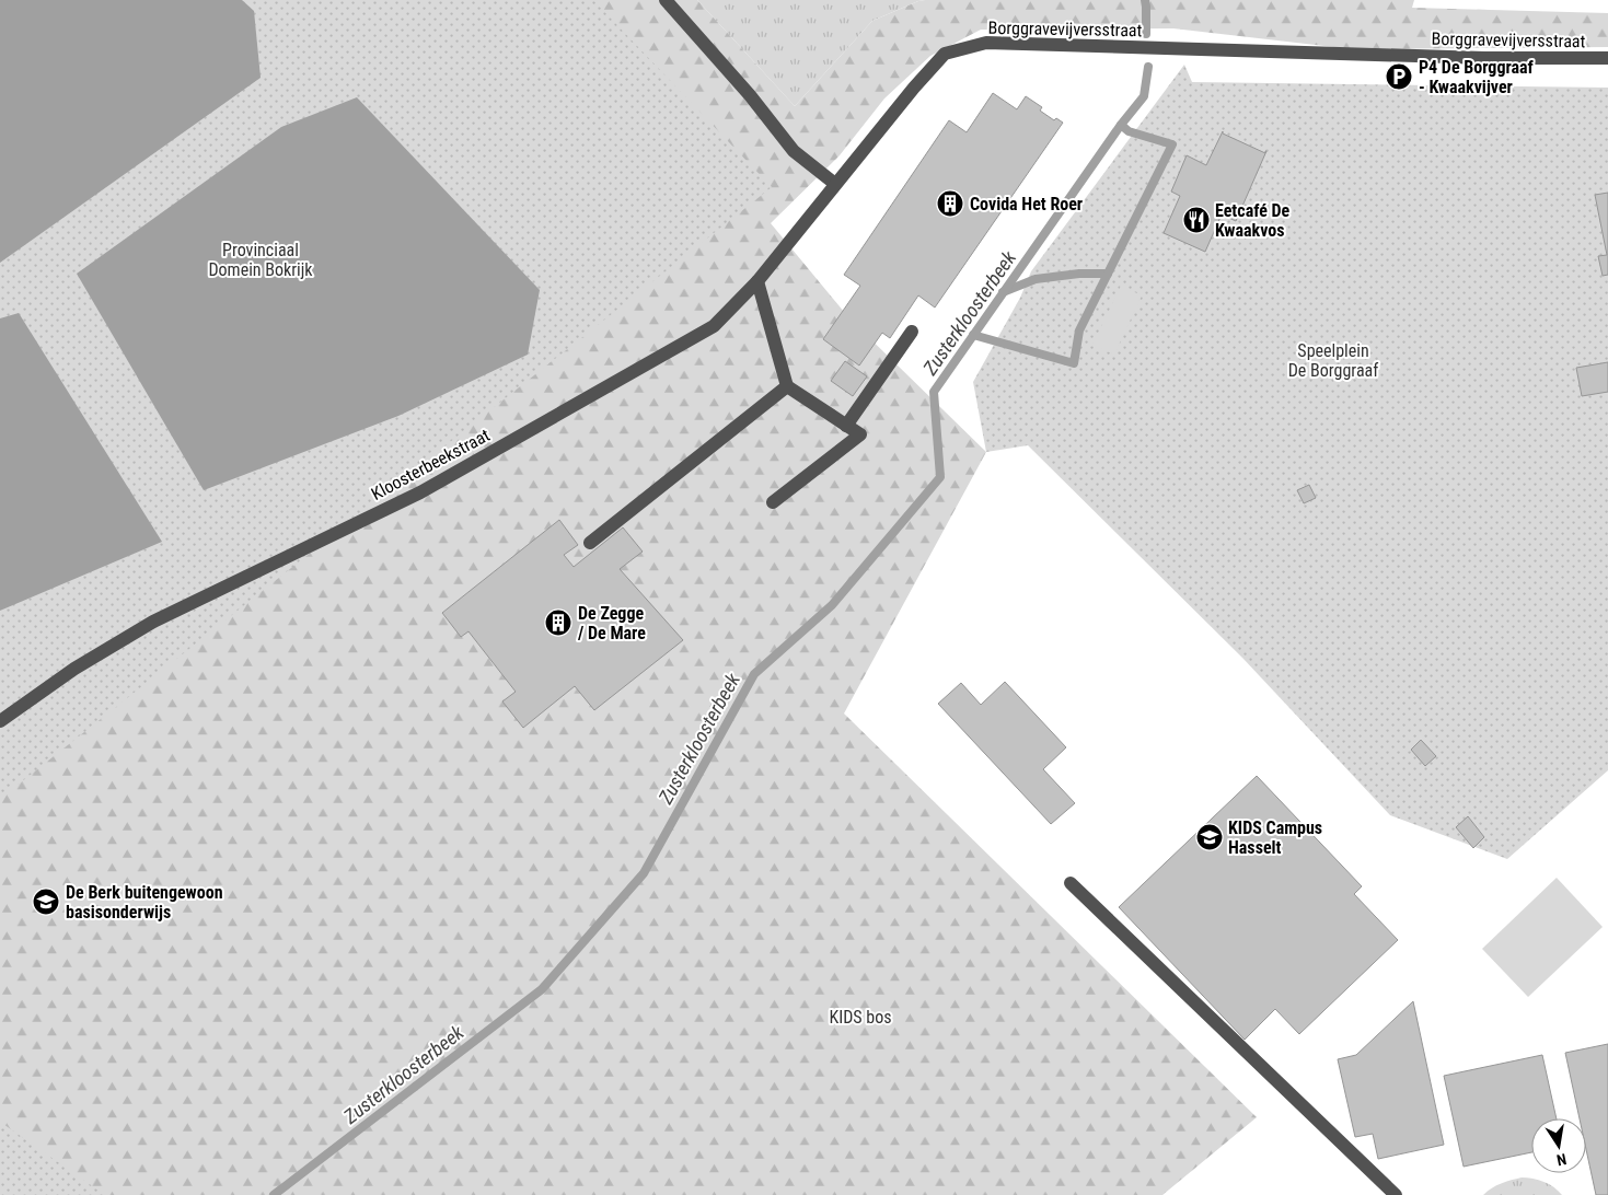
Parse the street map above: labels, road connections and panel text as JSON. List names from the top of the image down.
{
  "streets": {
    "street": ["Borggravevijversstraat", "Kloosterbeekstraat"]
  },
  "crossings": [
    ["Borggravevijversstraat", "Kloosterbeekstraat"]
  ],
  "water": ["Zusterkloosterbeek"],
  "parks": ["Provinciaal Domein Bokrijk", "Speelplein De Borggraaf", "KIDS bos"],
  "places": {
    "parking": ["P4 De Borggraaf - Kwaakvijver"],
    "building": ["Covida Het Roer", "De Zegge / De Mare"],
    "restaurant": ["Eetcafé De Kwaakvos"],
    "school or university": ["KIDS Campus Hasselt", "De Berk buitengewoon basisonderwijs"]
  },
  "north": "bottom"
}
